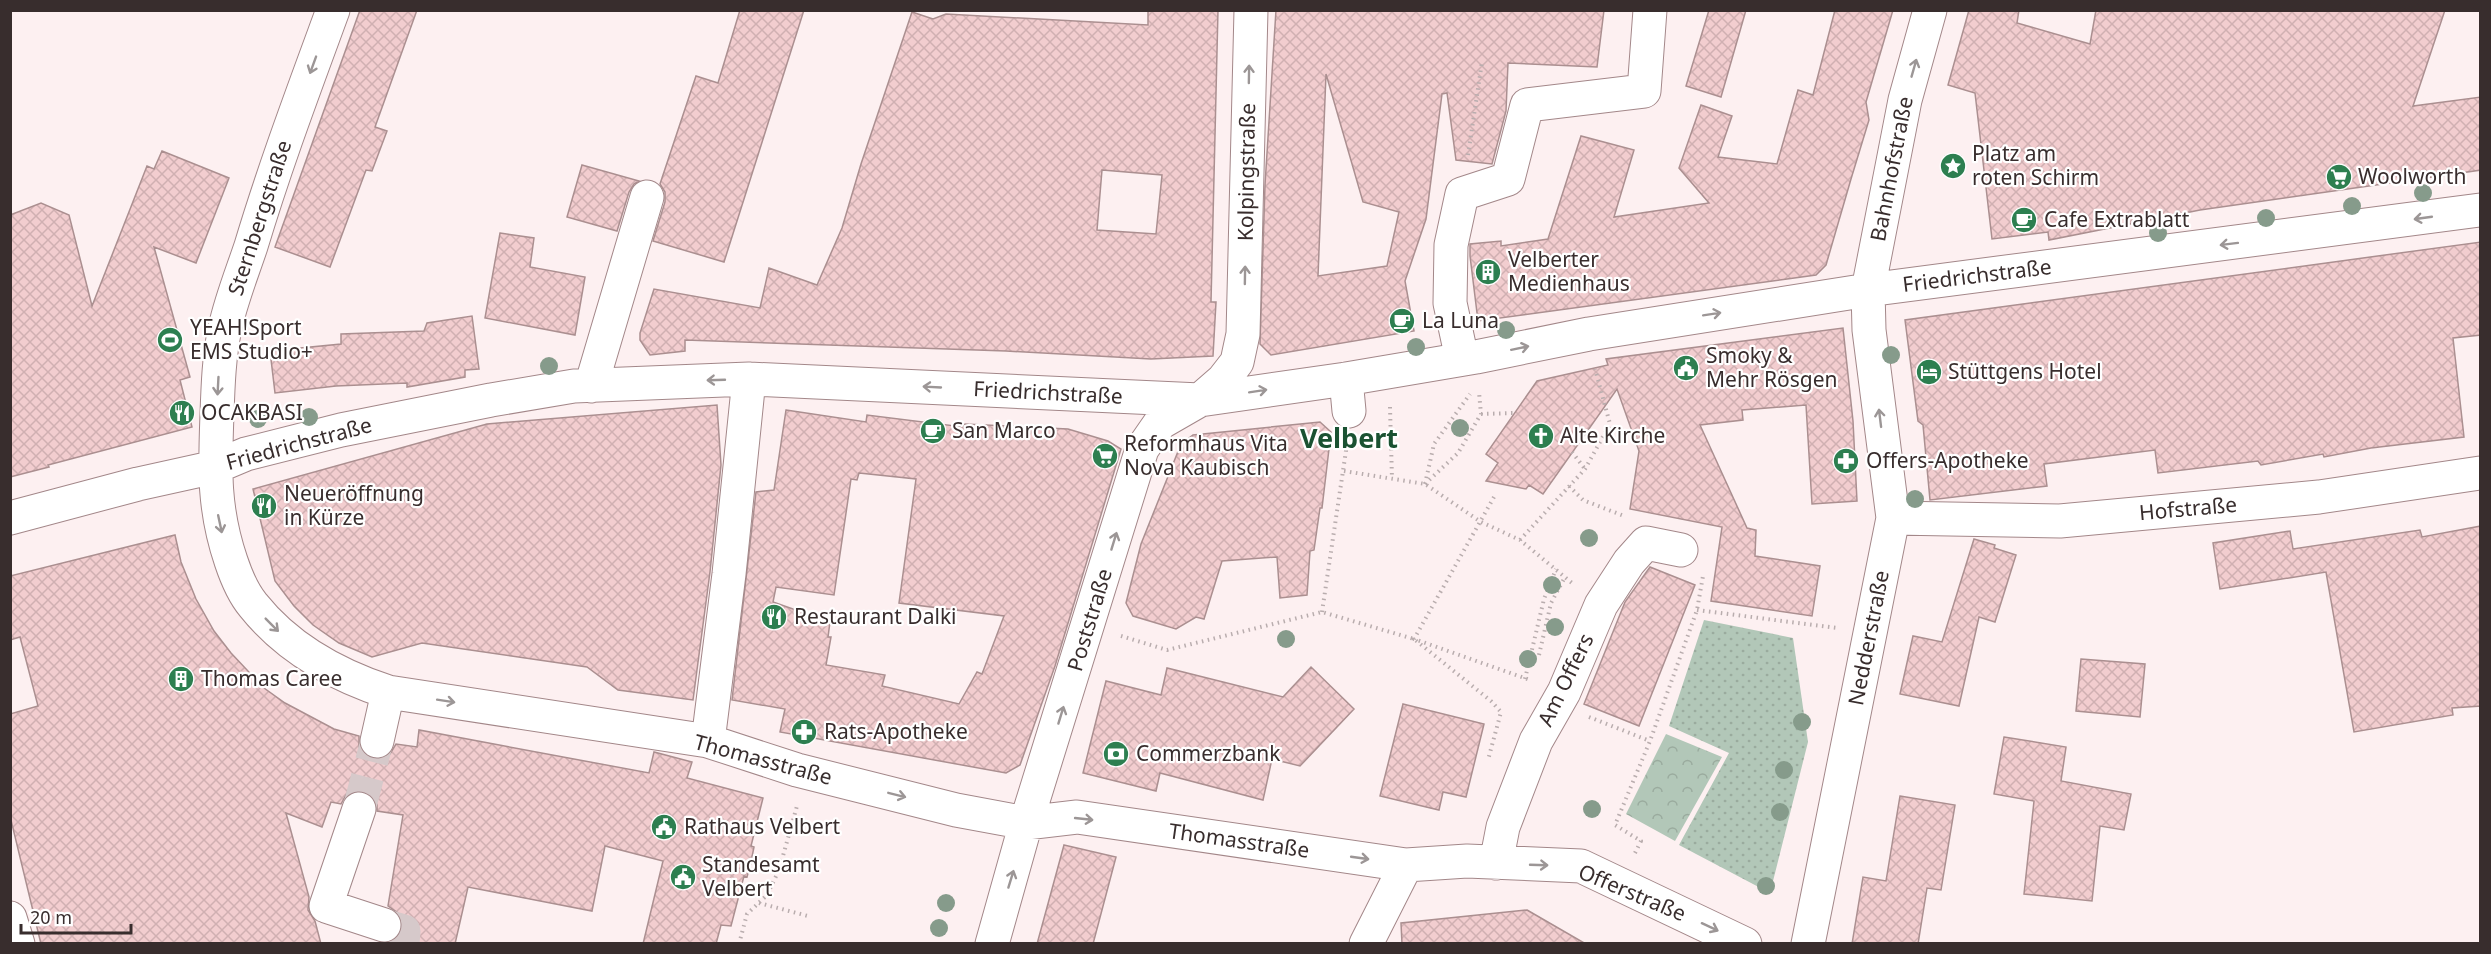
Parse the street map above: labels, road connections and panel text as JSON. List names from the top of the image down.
{
  "streets": {
    "street": [
      "Bahnhofstraße",
      "Kolpingstraße",
      "Sternbergstraße",
      "Friedrichstraße",
      "Hofstraße",
      "Poststraße",
      "Nedderstraße",
      "Am Offers",
      "Thomasstraße",
      "Offerstraße"
    ]
  },
  "crossings": [
    ["Bahnhofstraße", "Friedrichstraße"],
    ["Bahnhofstraße", "Nedderstraße"],
    ["Kolpingstraße", "Poststraße"],
    ["Sternbergstraße", "Friedrichstraße"],
    ["Sternbergstraße", "Thomasstraße"],
    ["Friedrichstraße", "Poststraße"],
    ["Friedrichstraße", "Thomasstraße"],
    ["Hofstraße", "Nedderstraße"],
    ["Poststraße", "Thomasstraße"],
    ["Am Offers", "Offerstraße"],
    ["Thomasstraße", "Offerstraße"]
  ],
  "one_way": [
    "Bahnhofstraße",
    "Sternbergstraße",
    "Poststraße",
    "Thomasstraße",
    "Offerstraße"
  ],
  "districts": ["Velbert"],
  "places": {
    "place": ["Platz am roten Schirm"],
    "supermarket": ["Woolworth", "Reformhaus Vita Nova Kaubisch"],
    "cafe": ["Cafe Extrablatt", "La Luna", "San Marco"],
    "building": ["Velberter Medienhaus", "Thomas Caree"],
    "sports": ["YEAH!Sport EMS Studio+"],
    "public building": ["Smoky & Mehr Rösgen", "Rathaus Velbert", "Standesamt Velbert"],
    "hotel": ["Stüttgens Hotel"],
    "restaurant": ["OCAKBASI", "Neueröffnung in Kürze", "Restaurant Dalki"],
    "church": ["Alte Kirche"],
    "pharmacy": ["Offers-Apotheke", "Rats-Apotheke"],
    "bank": ["Commerzbank"]
  },
  "scale_bar": "20 m"
}
